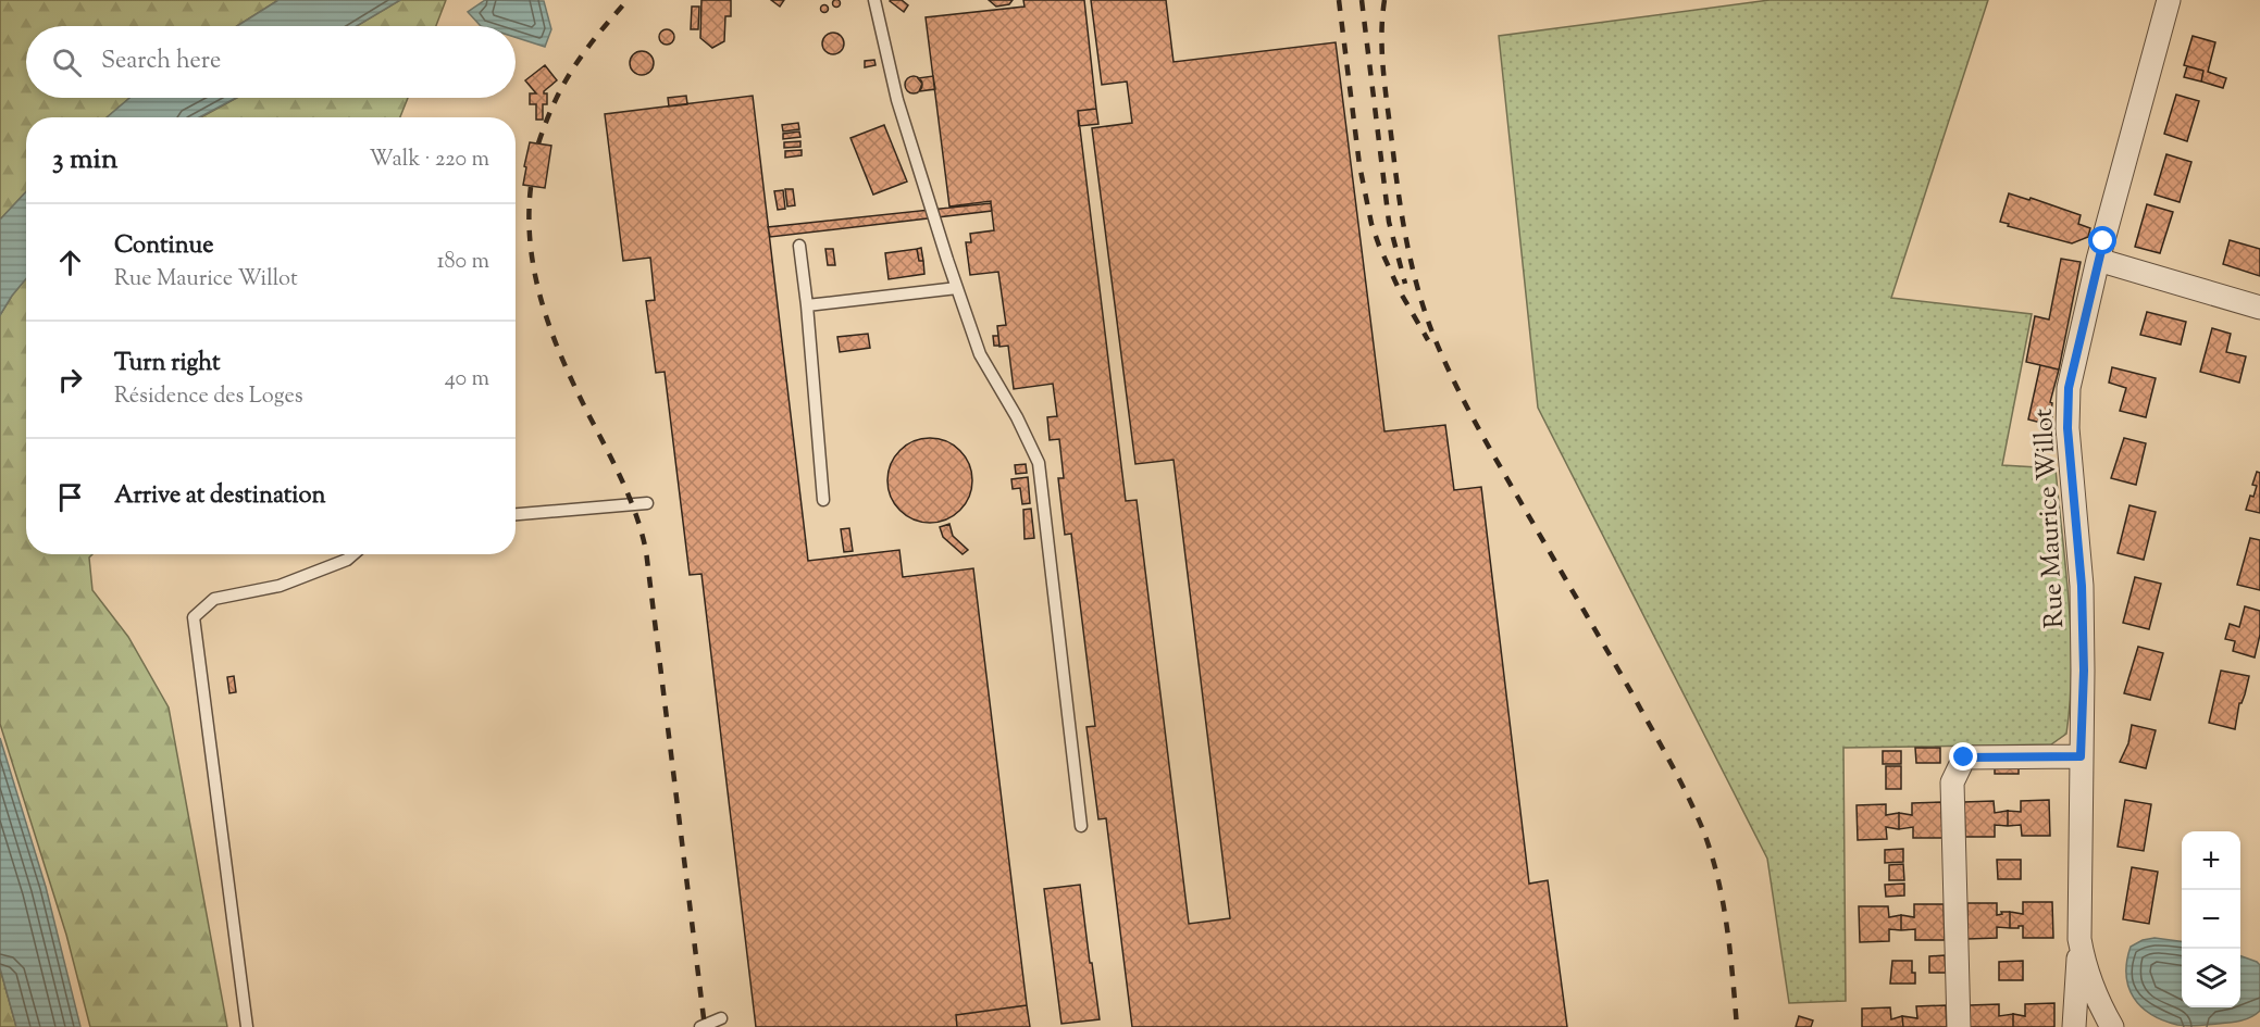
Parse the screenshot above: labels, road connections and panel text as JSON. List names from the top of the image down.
{
  "streets": {
    "street": ["Rue Maurice Willot"]
  },
  "page": {
    "search": "Search here",
    "heading": ["3 min", "Walk · 220 m"],
    "list": [
      ["Continue", "Rue Maurice Willot", "180 m"],
      ["Turn right", "Résidence des Loges", "40 m"],
      "Arrive at destination"
    ],
    "map_buttons": ["+", "−"]
  }
}
